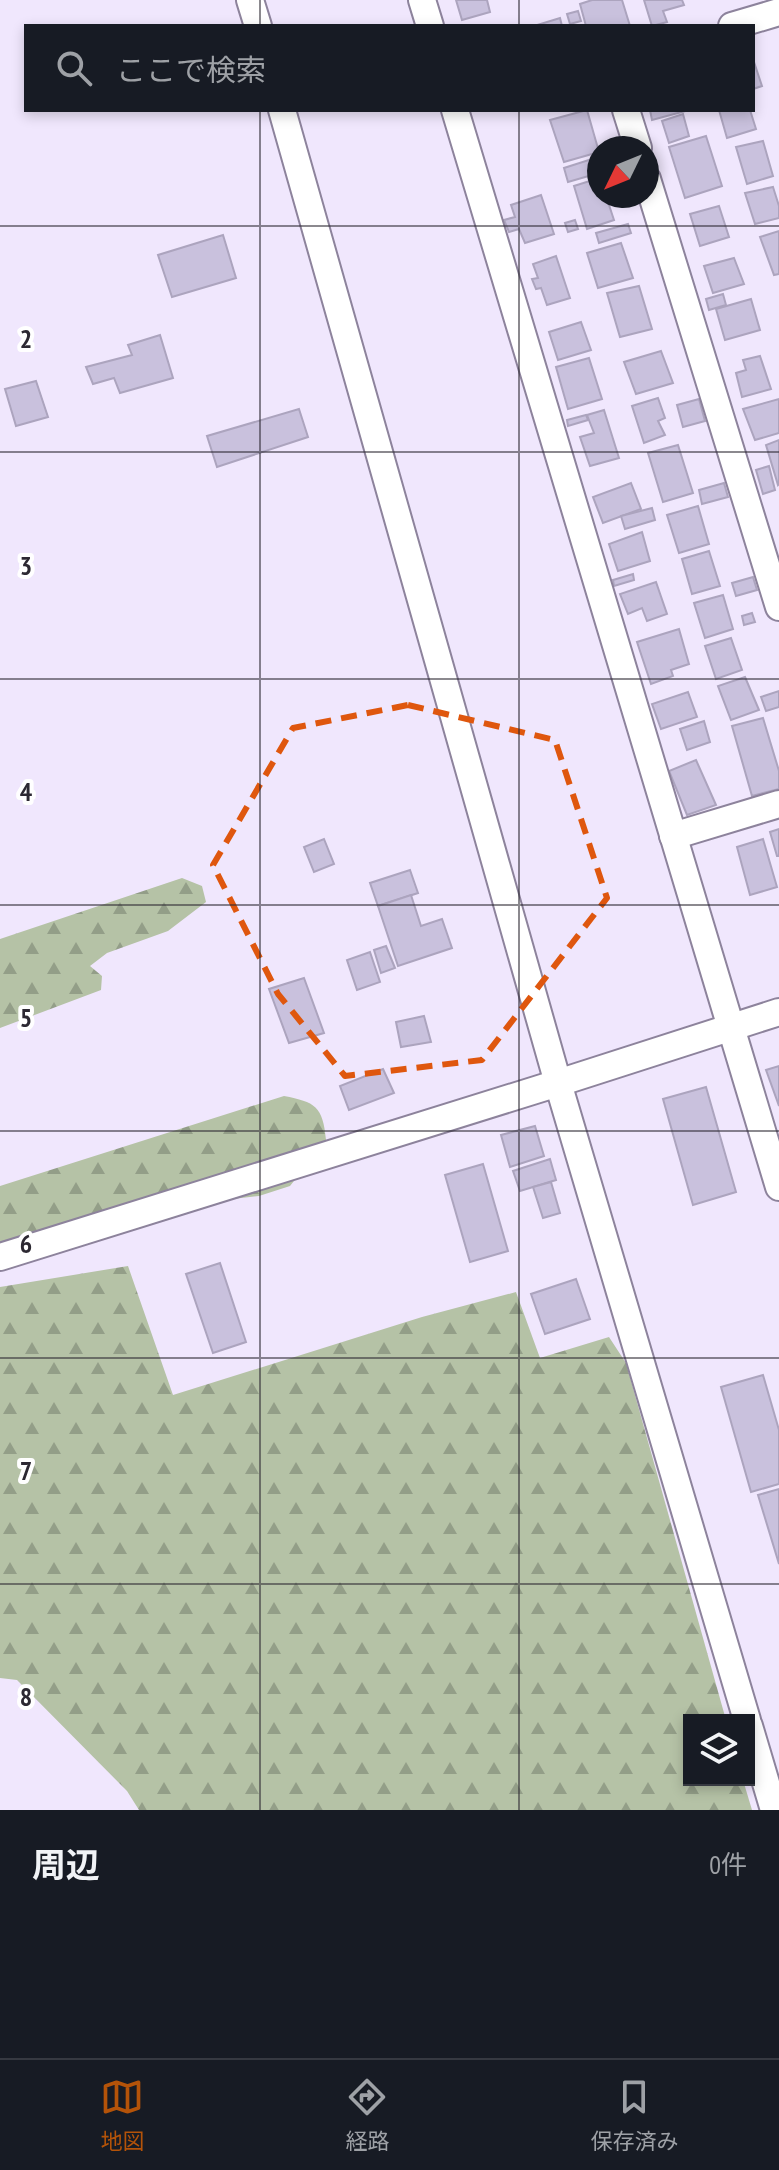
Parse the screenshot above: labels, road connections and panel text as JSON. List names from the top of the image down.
{
  "north": "bottom left",
  "page": {
    "search": "ここで検索",
    "heading": ["周辺", "0件"],
    "nav": ["地図", "経路", "保存済み"]
  },
  "grid": {
    "rows": [
      "2",
      "3",
      "4",
      "5",
      "6",
      "7",
      "8"
    ]
  }
}
